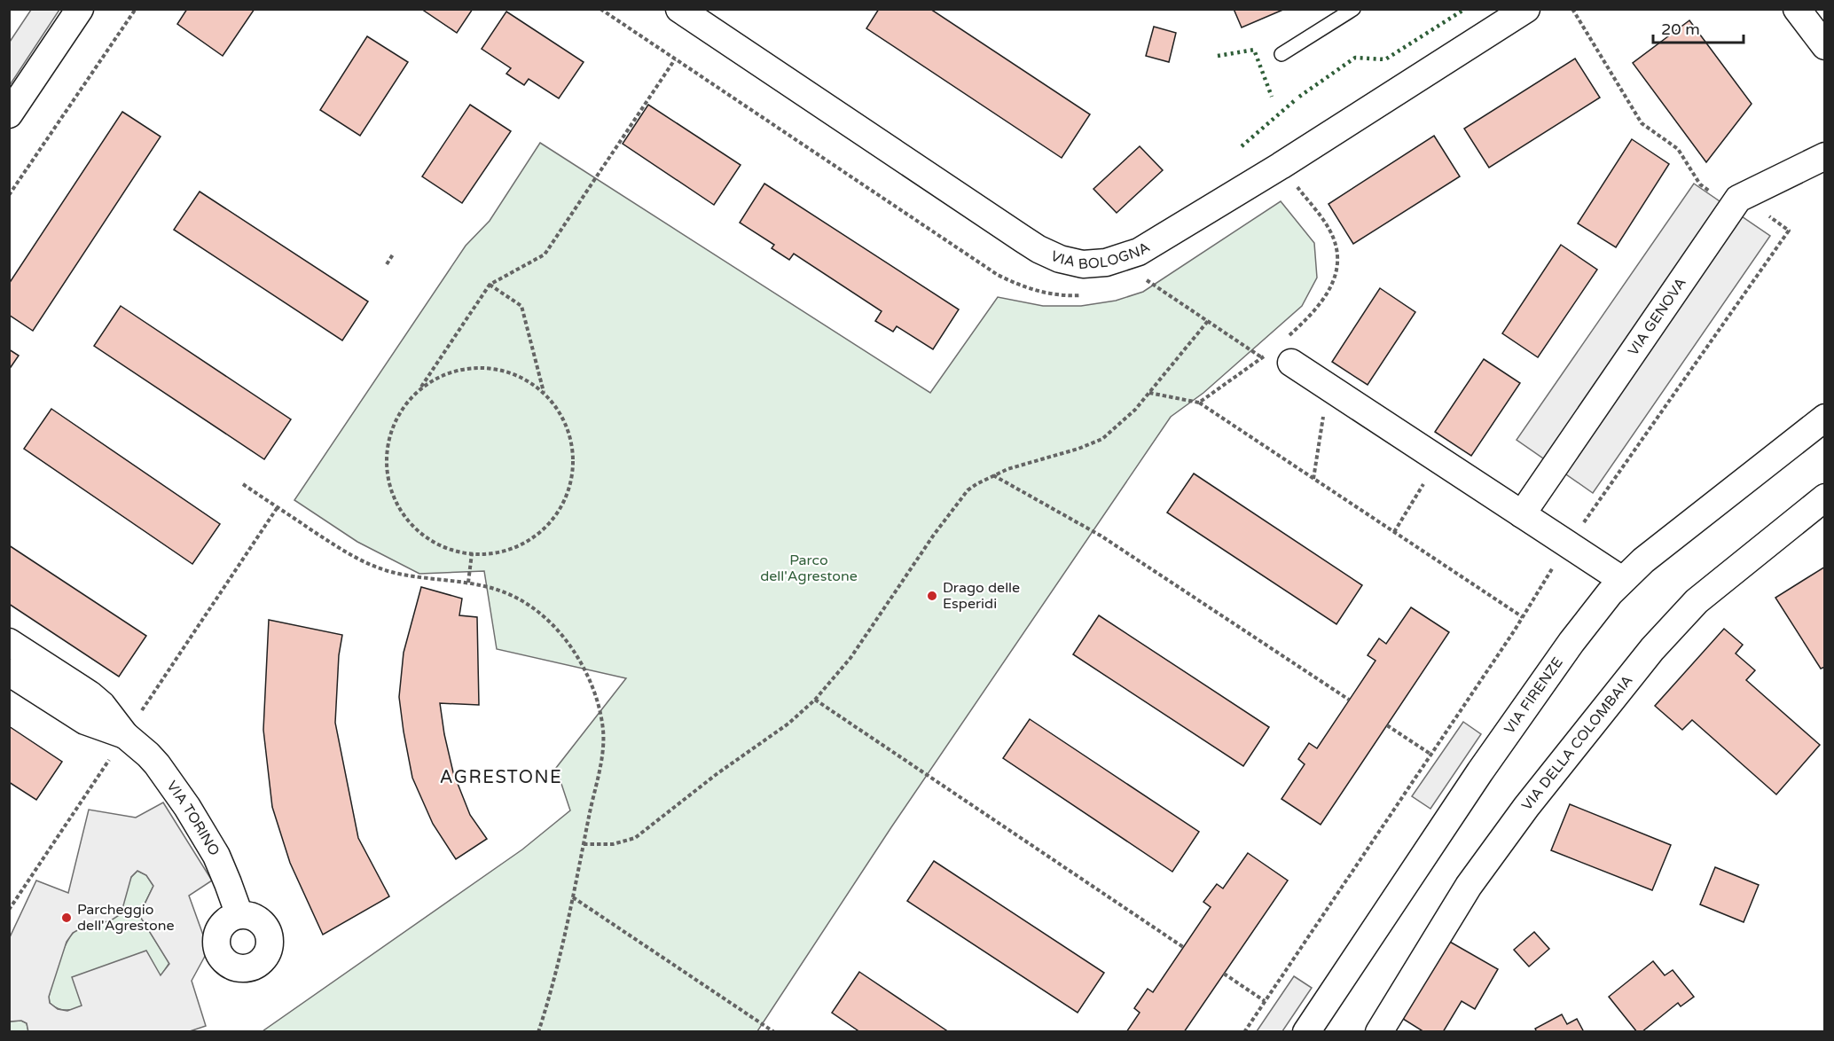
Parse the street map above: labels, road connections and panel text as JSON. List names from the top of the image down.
{
  "streets": {
    "street": [
      "VIA BOLOGNA",
      "VIA GENOVA",
      "VIA FIRENZE",
      "VIA DELLA COLOMBAIA",
      "VIA TORINO"
    ]
  },
  "districts": ["AGRESTONE"],
  "parks": ["Parco dell'Agrestone"],
  "places": ["Drago delle Esperidi", "Parcheggio dell'Agrestone"],
  "scale_bar": "20 m"
}
